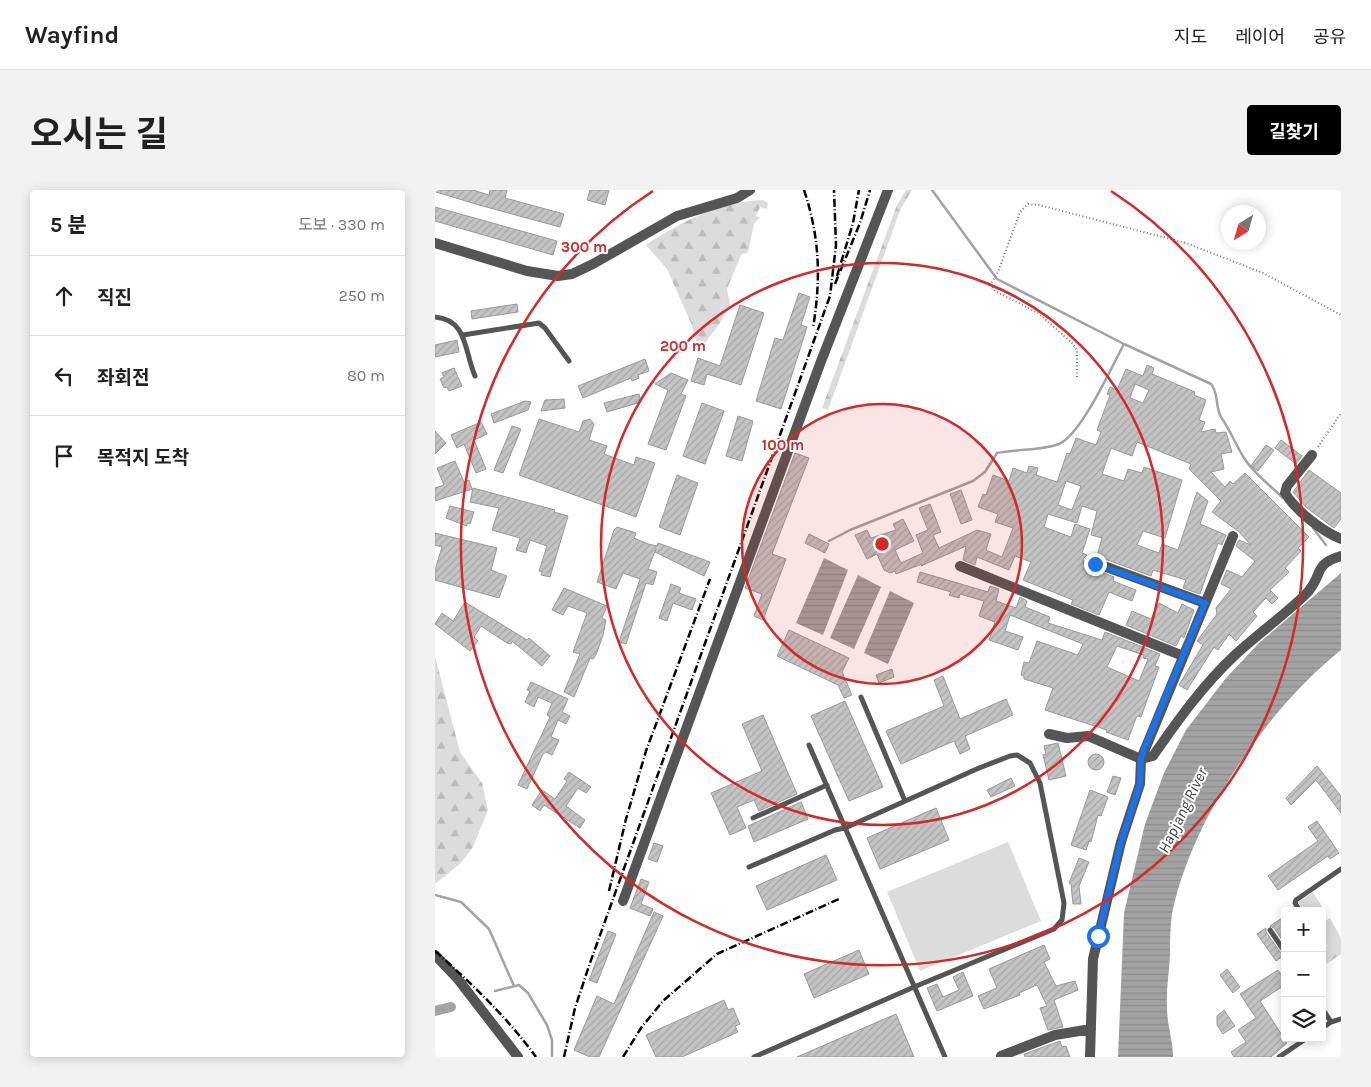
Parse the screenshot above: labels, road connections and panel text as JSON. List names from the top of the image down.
{
  "water": ["Hapjang River"],
  "north": "bottom left",
  "page": {
    "header": "Wayfind",
    "nav": ["지도", "레이어", "공유"],
    "title": "오시는 길",
    "buttons": "길찾기",
    "heading": ["5 분", "도보 · 330 m"],
    "list": [
      ["직진", "250 m"],
      ["좌회전", "80 m"],
      "목적지 도착"
    ],
    "map_buttons": ["+", "−"]
  },
  "rings": ["300 m", "200 m", "100 m"]
}
